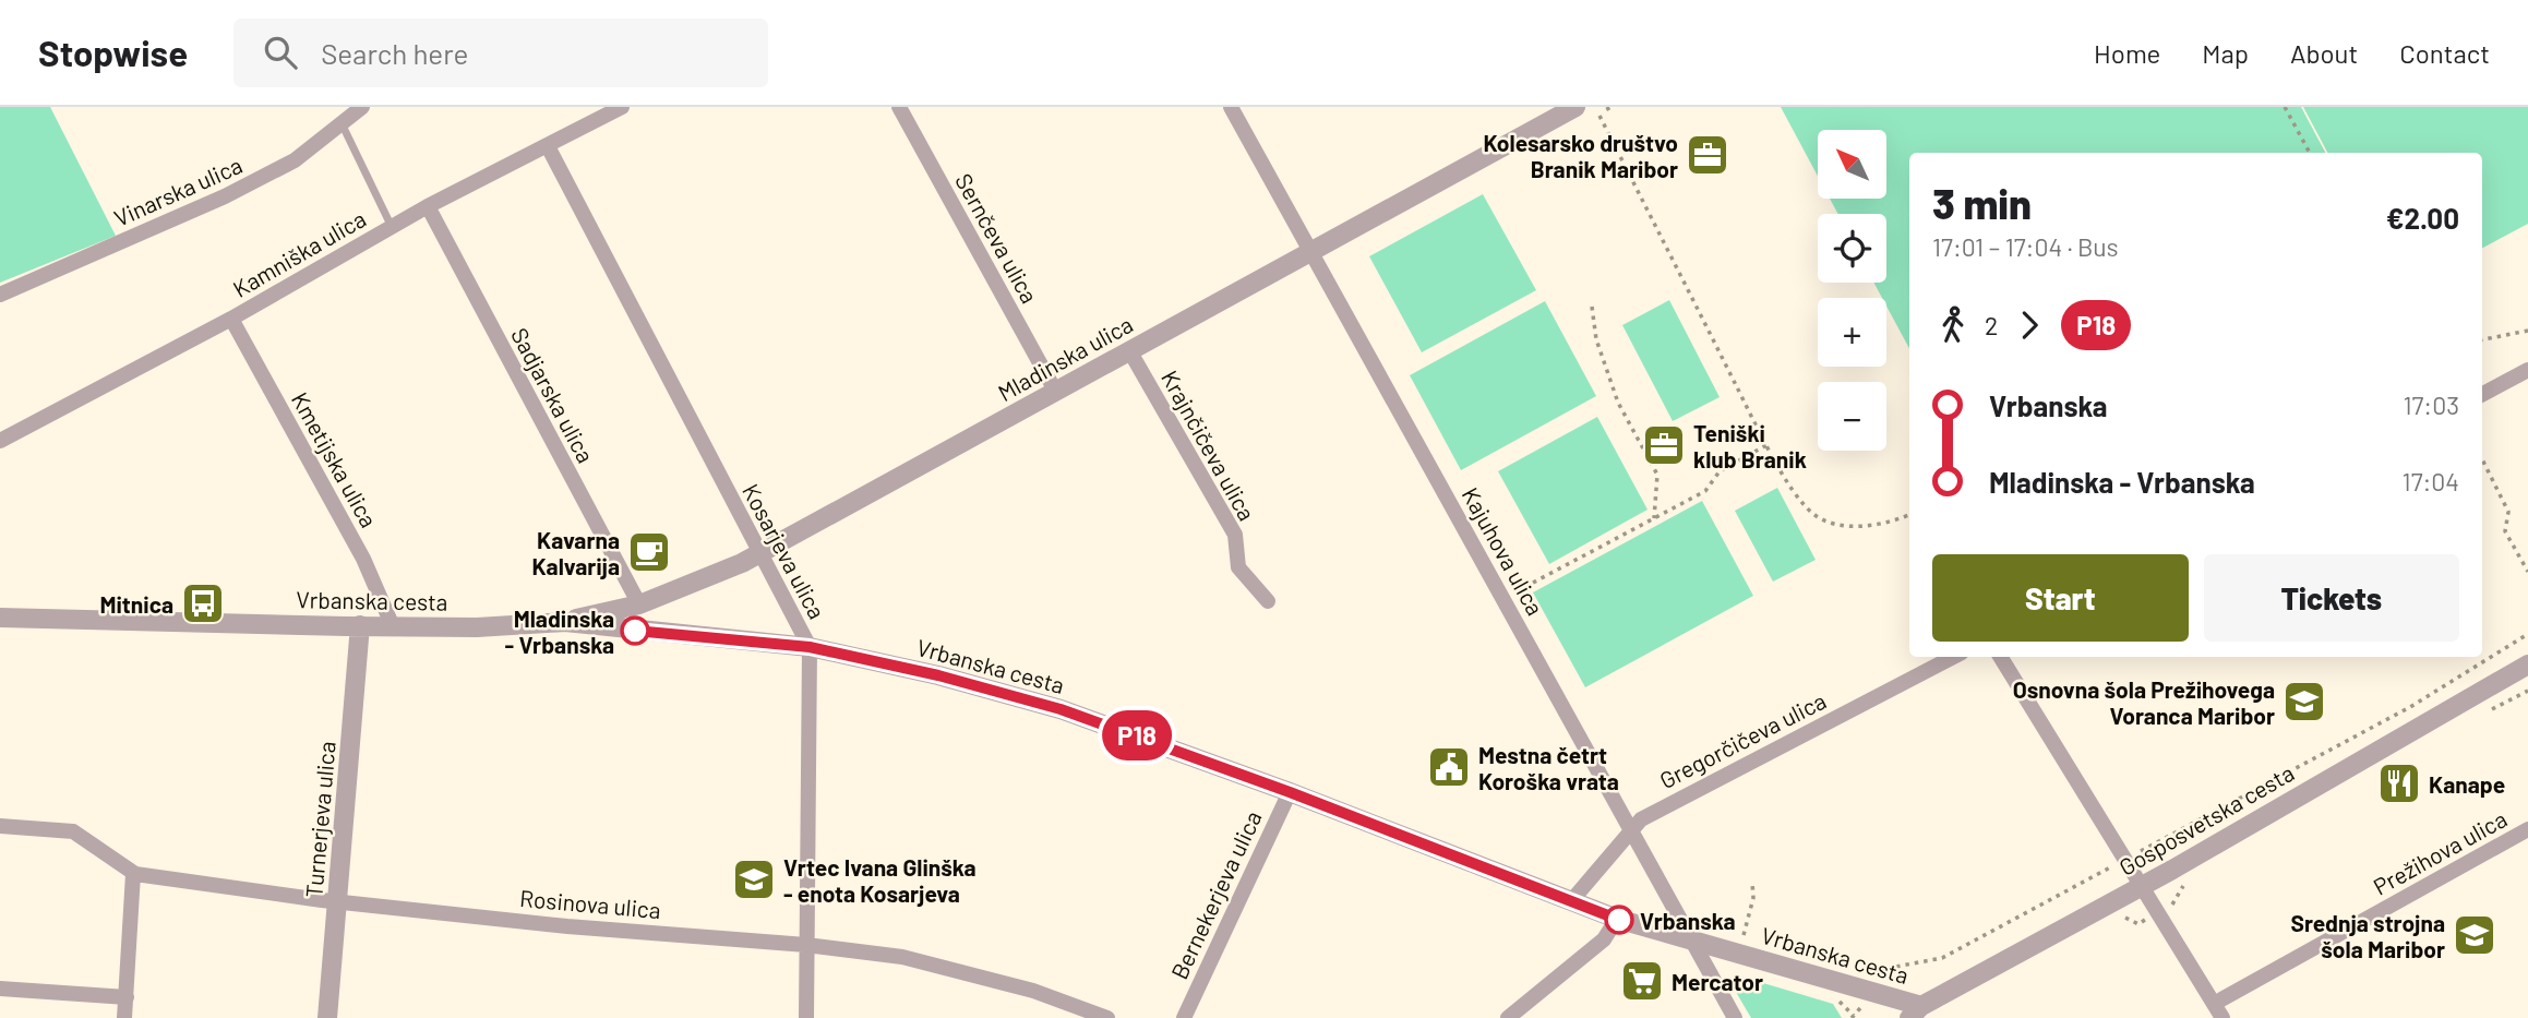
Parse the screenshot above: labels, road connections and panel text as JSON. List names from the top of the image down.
{
  "streets": {
    "street": [
      "Vinarska ulica",
      "Sernčeva ulica",
      "Kamniška ulica",
      "Mladinska ulica",
      "Sadjarska ulica",
      "Krajnčičeva ulica",
      "Kmetijska ulica",
      "Kosarjeva ulica",
      "Kajuhova ulica",
      "Vrbanska cesta",
      "Gregorčičeva ulica",
      "Turnerjeva ulica",
      "Gosposvetska cesta",
      "Prežihova ulica",
      "Bernekerjeva ulica",
      "Rosinova ulica"
    ]
  },
  "crossings": [
    ["Sernčeva ulica", "Mladinska ulica"],
    ["Kamniška ulica", "Sadjarska ulica"],
    ["Kamniška ulica", "Kmetijska ulica"],
    ["Kamniška ulica", "Kosarjeva ulica"],
    ["Mladinska ulica", "Sadjarska ulica"],
    ["Mladinska ulica", "Krajnčičeva ulica"],
    ["Mladinska ulica", "Kosarjeva ulica"],
    ["Mladinska ulica", "Kajuhova ulica"],
    ["Mladinska ulica", "Vrbanska cesta"],
    ["Kmetijska ulica", "Vrbanska cesta"],
    ["Kosarjeva ulica", "Vrbanska cesta"],
    ["Kosarjeva ulica", "Rosinova ulica"],
    ["Kajuhova ulica", "Vrbanska cesta"],
    ["Kajuhova ulica", "Gregorčičeva ulica"],
    ["Vrbanska cesta", "Gregorčičeva ulica"],
    ["Vrbanska cesta", "Turnerjeva ulica"],
    ["Vrbanska cesta", "Gosposvetska cesta"],
    ["Vrbanska cesta", "Bernekerjeva ulica"],
    ["Turnerjeva ulica", "Rosinova ulica"],
    ["Gosposvetska cesta", "Prežihova ulica"]
  ],
  "places": {
    "office": ["Kolesarsko društvo Branik Maribor", "Teniški klub Branik"],
    "cafe": ["Kavarna Kalvarija"],
    "bus stop": ["Mitnica"],
    "other": ["Mladinska - Vrbanska", "Vrbanska"],
    "school or university": ["Osnovna šola Prežihovega Voranca Maribor", "Vrtec Ivana Glinška - enota Kosarjeva", "Srednja strojna šola Maribor"],
    "public building": ["Mestna četrt Koroška vrata"],
    "restaurant": ["Kanape"],
    "supermarket": ["Mercator"]
  },
  "lines": ["bus line P18"],
  "north": "top left",
  "page": {
    "header": "Stopwise",
    "search": "Search here",
    "nav": [
      "Home",
      "Map",
      "About",
      "Contact"
    ],
    "on_map": "P18",
    "map_buttons": ["+", "−"],
    "heading": ["3 min", "17:01 – 17:04 · Bus", "€2.00"],
    "legs": ["2", "P18"],
    "list": [
      {
        "name": "Vrbanska",
        "value": "17:03"
      },
      {
        "name": "Mladinska - Vrbanska",
        "value": "17:04"
      }
    ],
    "buttons": ["Start", "Tickets"]
  }
}
